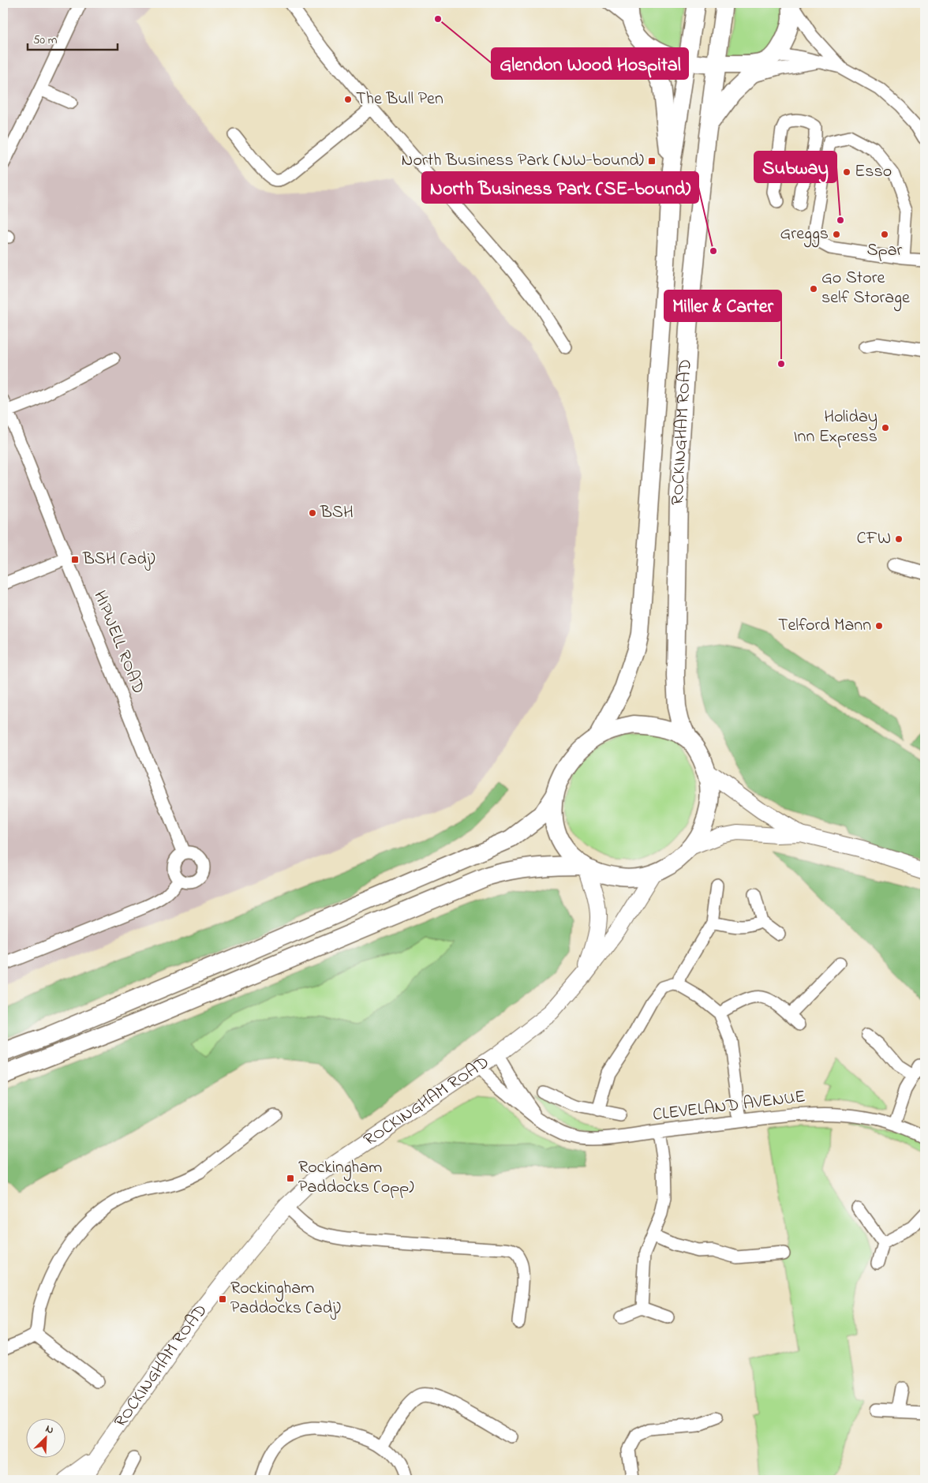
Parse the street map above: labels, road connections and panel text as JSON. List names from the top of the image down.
{
  "streets": {
    "highway": ["ROCKINGHAM ROAD"],
    "street": ["HIPWELL ROAD", "CLEVELAND AVENUE"]
  },
  "crossings": [
    ["ROCKINGHAM ROAD", "CLEVELAND AVENUE"]
  ],
  "places": {
    "other": [
      "Glendon Wood Hospital",
      "The Bull Pen",
      "Esso",
      "Subway",
      "Greggs",
      "Spar",
      "North Business Park (SE-bound)",
      "Go Store self Storage",
      "Miller & Carter",
      "Holiday Inn Express",
      "BSH",
      "CFW",
      "Telford Mann"
    ],
    "transit": [
      "North Business Park (NW-bound)",
      "BSH (adj)",
      "Rockingham Paddocks (opp)",
      "Rockingham Paddocks (adj)"
    ]
  },
  "scale_bar": "50 m",
  "north": "top right"
}
